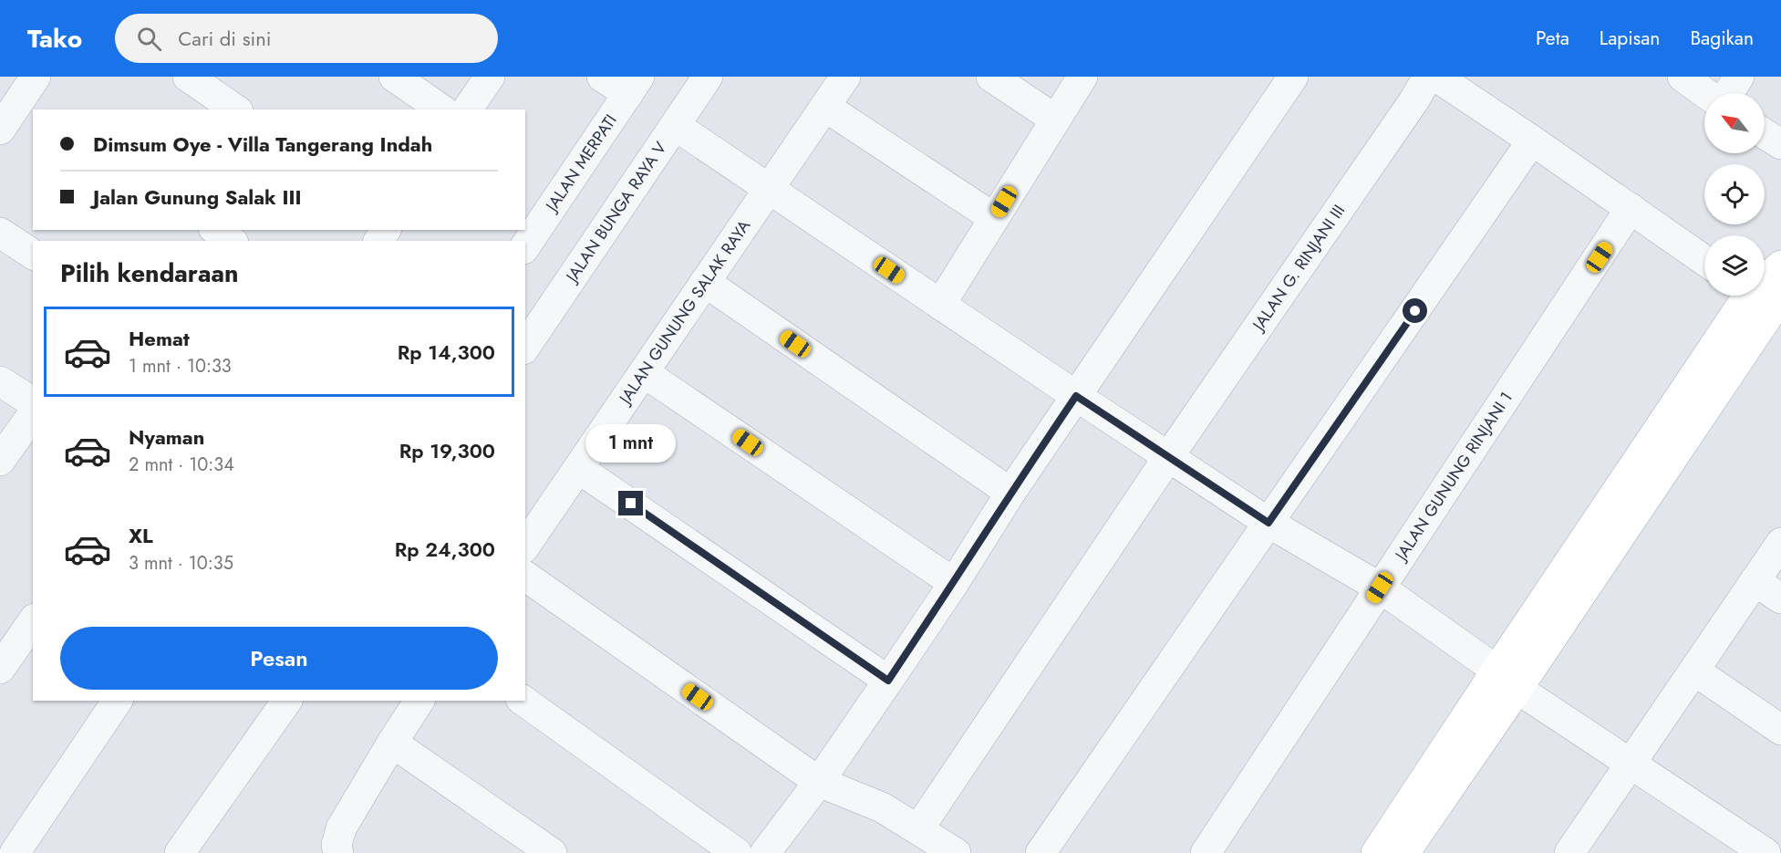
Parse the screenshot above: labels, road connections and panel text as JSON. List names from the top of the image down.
{
  "streets": {
    "street": [
      "JALAN MERPATI",
      "JALAN BUNGA RAYA V",
      "JALAN G. RINJANI III",
      "JALAN GUNUNG SALAK RAYA",
      "JALAN GUNUNG RINJANI 1"
    ]
  },
  "north": "top left",
  "page": {
    "header": "Tako",
    "search": "Cari di sini",
    "nav": ["Peta", "Lapisan", "Bagikan"],
    "banner": ["Dimsum Oye - Villa Tangerang Indah", "Jalan Gunung Salak III"],
    "heading": "Pilih kendaraan",
    "list": [
      {
        "name": "Hemat",
        "note": "1 mnt · 10:33",
        "value": "Rp 14,300"
      },
      {
        "name": "Nyaman",
        "note": "2 mnt · 10:34",
        "value": "Rp 19,300"
      },
      {
        "name": "XL",
        "note": "3 mnt · 10:35",
        "value": "Rp 24,300"
      }
    ],
    "bubble": "1 mnt",
    "buttons": "Pesan"
  }
}
